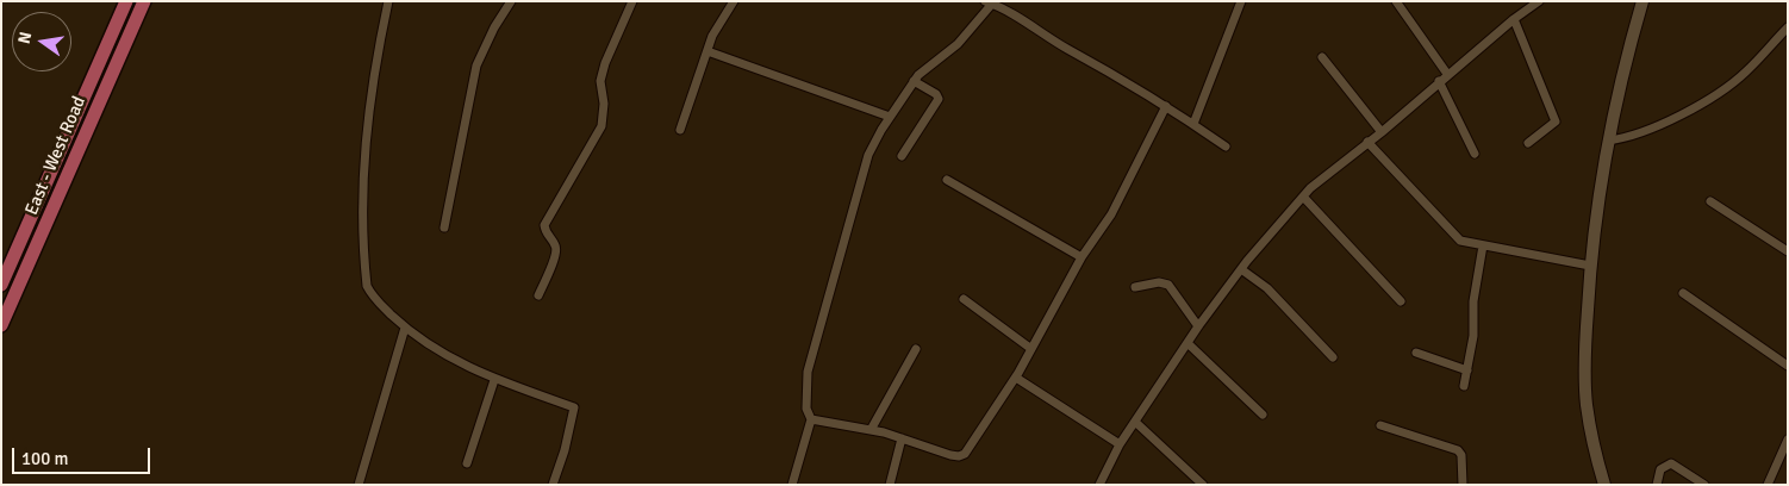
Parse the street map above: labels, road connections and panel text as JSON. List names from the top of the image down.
{
  "streets": {
    "main road": ["East - West Road"]
  },
  "scale_bar": "100 m",
  "north": "left"
}
